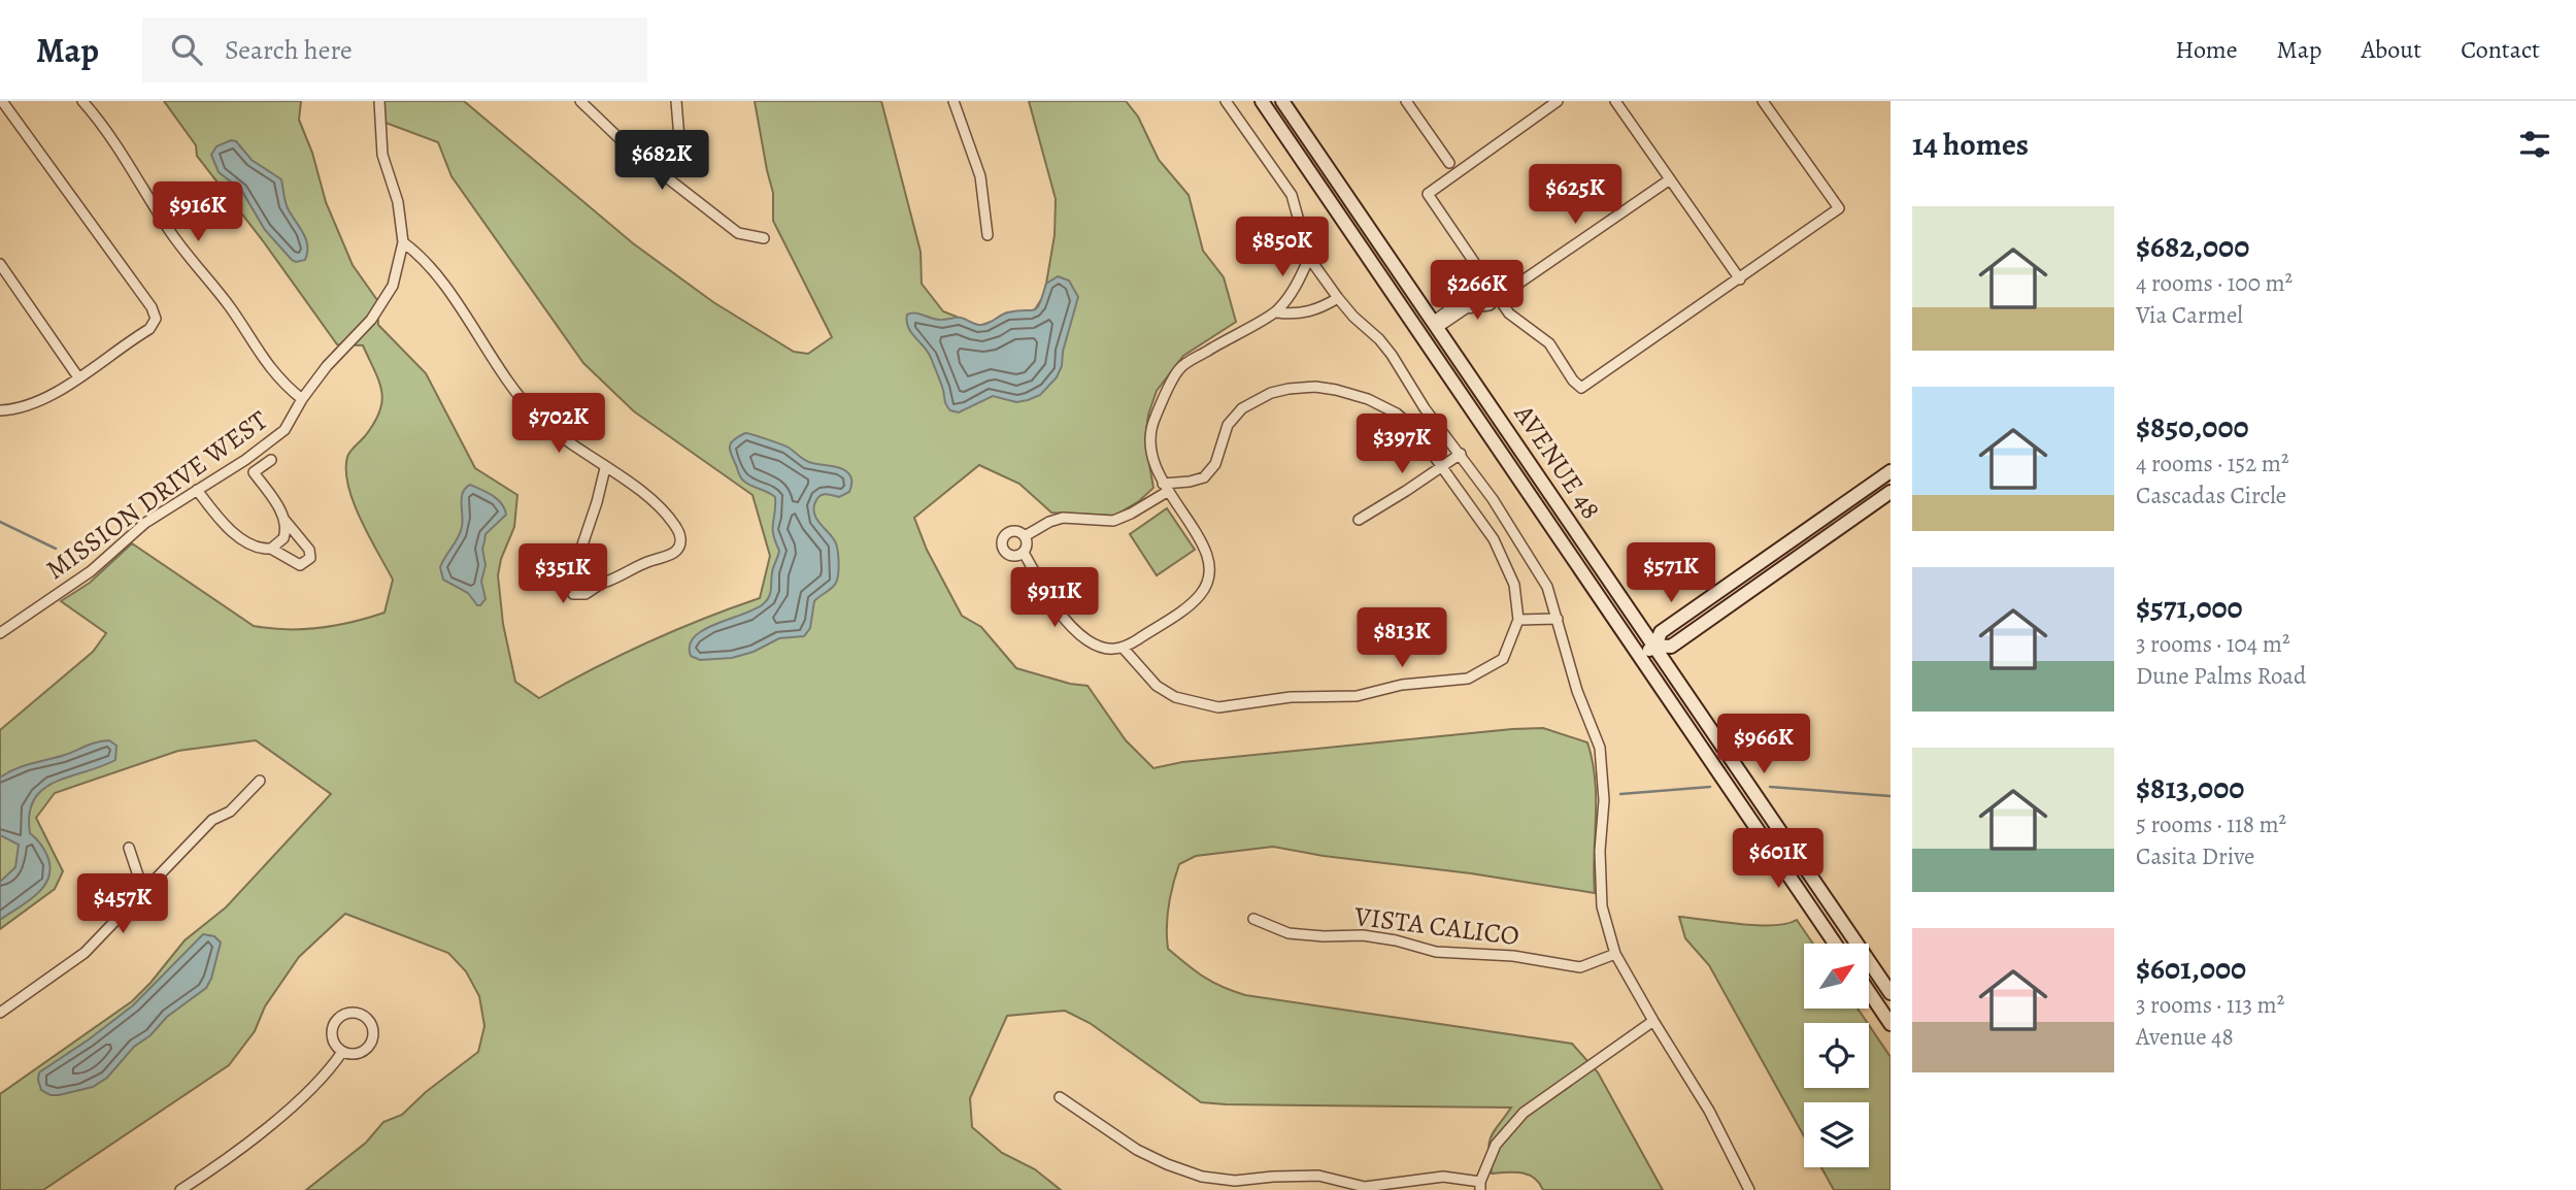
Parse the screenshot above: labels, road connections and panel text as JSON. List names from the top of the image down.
{
  "streets": {
    "main road": ["AVENUE 48"],
    "street": ["MISSION DRIVE WEST", "VISTA CALICO"]
  },
  "north": "top right",
  "page": {
    "header": "Map",
    "search": "Search here",
    "nav": [
      "Home",
      "Map",
      "About",
      "Contact"
    ],
    "heading": "14 homes",
    "price": [
      "$682K",
      "$625K",
      "$916K",
      "$850K",
      "$266K",
      "$702K",
      "$397K",
      "$571K",
      "$351K",
      "$911K",
      "$813K",
      "$966K",
      "$601K",
      "$457K"
    ],
    "list": [
      {
        "name": "$682,000",
        "note": "4 rooms · 100 m² · Via Carmel"
      },
      {
        "name": "$850,000",
        "note": "4 rooms · 152 m² · Cascadas Circle"
      },
      {
        "name": "$571,000",
        "note": "3 rooms · 104 m² · Dune Palms Road"
      },
      {
        "name": "$813,000",
        "note": "5 rooms · 118 m² · Casita Drive"
      },
      {
        "name": "$601,000",
        "note": "3 rooms · 113 m² · Avenue 48"
      }
    ]
  }
}
